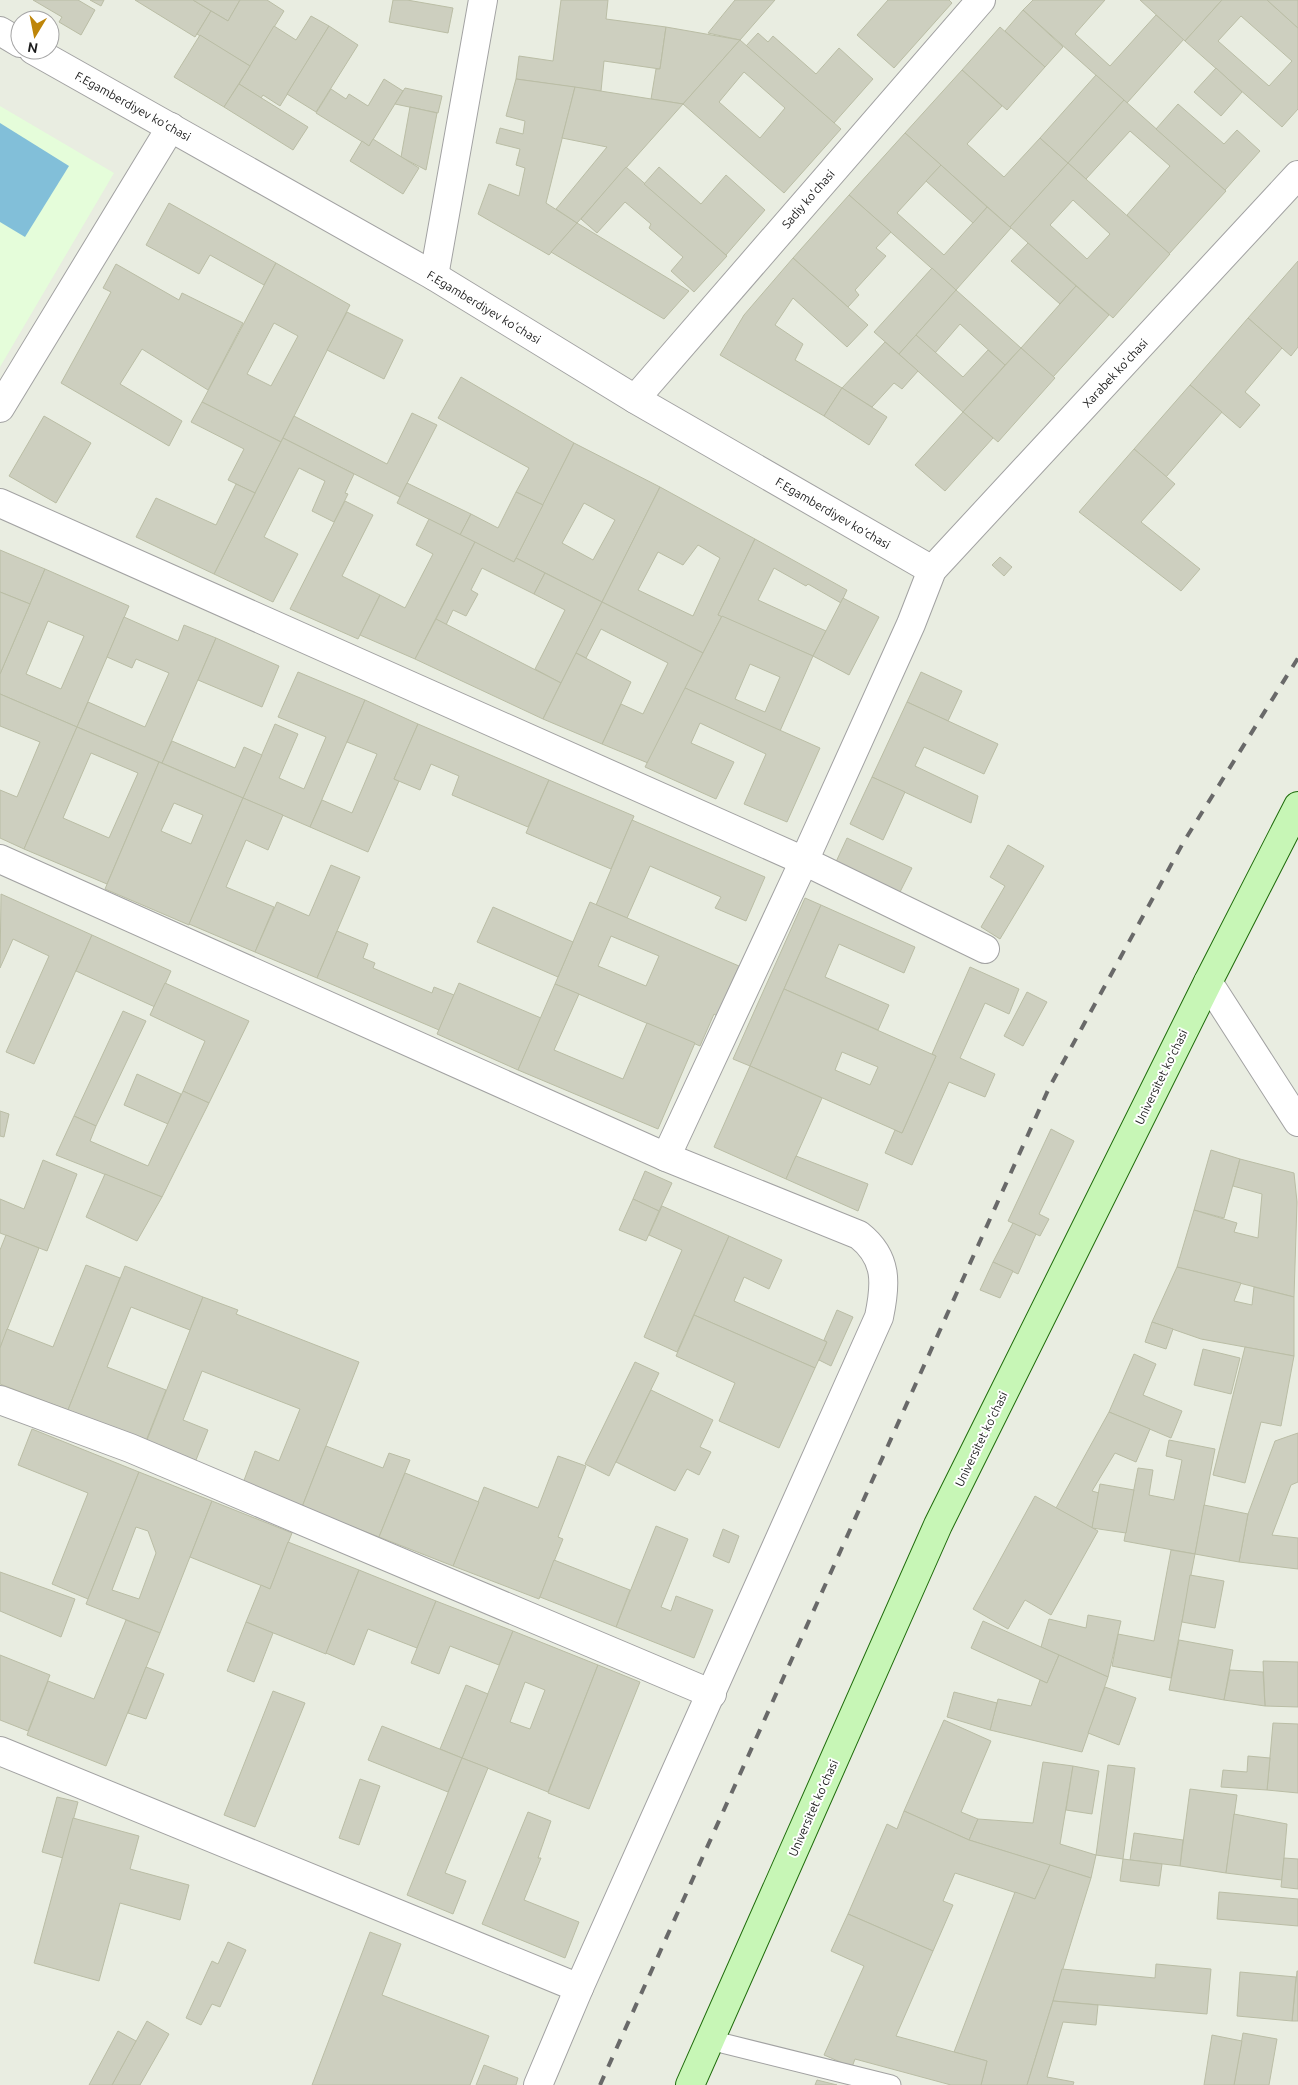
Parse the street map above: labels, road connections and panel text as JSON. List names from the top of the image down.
{
  "streets": {
    "main road": ["Universitet kо‘chasi"],
    "street": ["F.Egamberdiyev kо‘chasi", "Sadiy ko'chasi", "Xarabek ko'chasi"]
  },
  "crossings": [
    ["F.Egamberdiyev kо‘chasi", "Sadiy ko'chasi"],
    ["F.Egamberdiyev kо‘chasi", "Xarabek ko'chasi"]
  ],
  "north": "bottom"
}
